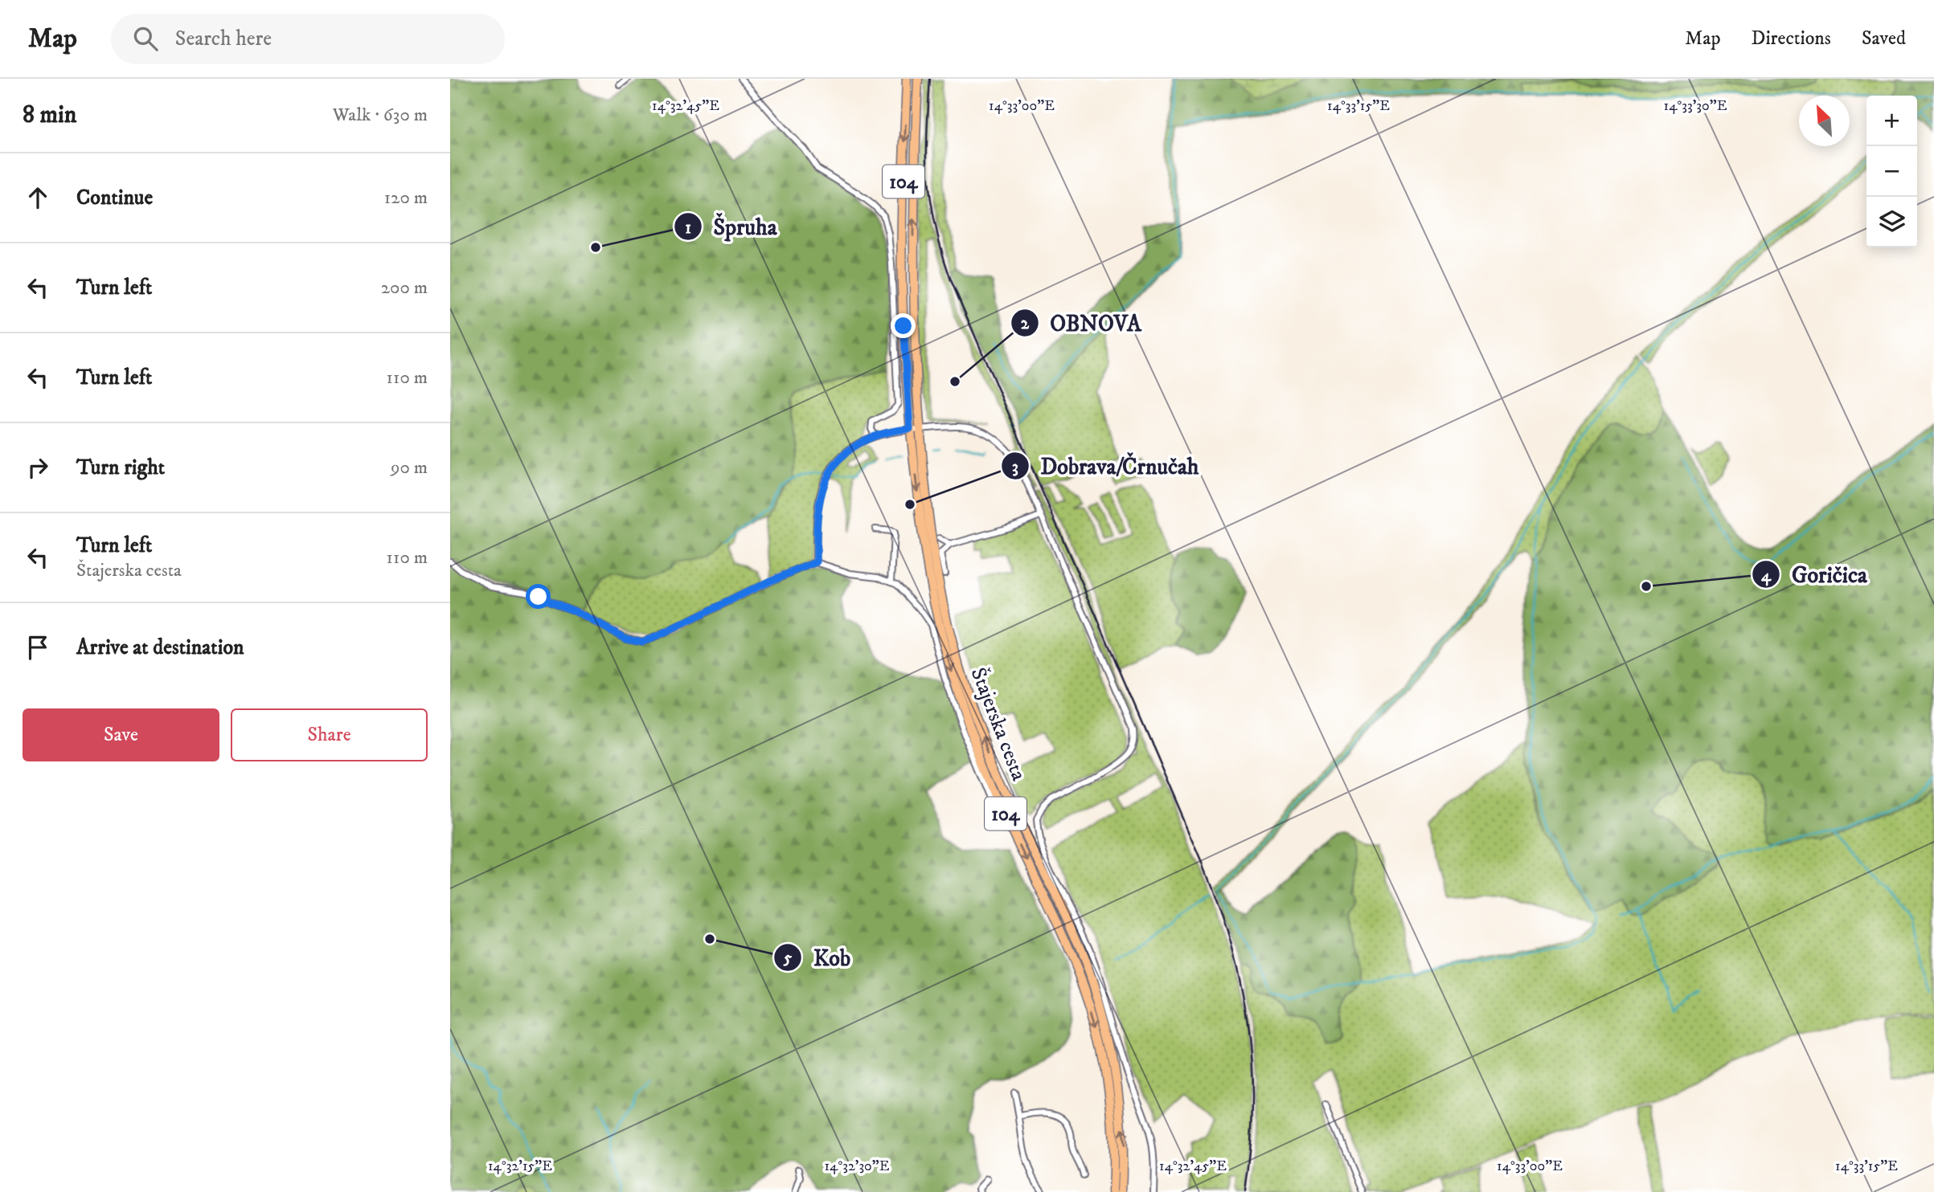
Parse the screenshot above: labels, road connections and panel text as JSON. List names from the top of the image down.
{
  "streets": {
    "main road": ["104", "Štajerska cesta"]
  },
  "places": [
    "Špruha",
    "OBNOVA",
    "Dobrava/Črnučah",
    "Goričica",
    "Kob"
  ],
  "north": "top left",
  "page": {
    "header": "Map",
    "search": "Search here",
    "nav": ["Map", "Directions", "Saved"],
    "heading": ["8 min", "Walk · 630 m"],
    "map_buttons": ["+", "−"],
    "list": [
      ["Continue", "120 m"],
      ["Turn left", "200 m"],
      ["Turn left", "110 m"],
      ["Turn right", "90 m"],
      ["Turn left", "Štajerska cesta", "110 m"],
      "Arrive at destination"
    ],
    "buttons": ["Save", "Share"]
  },
  "coordinates": [
    "14°32'45\"E",
    "14°33'00\"E",
    "14°33'15\"E",
    "14°33'30\"E",
    "14°32'15\"E",
    "14°32'30\"E"
  ]
}
